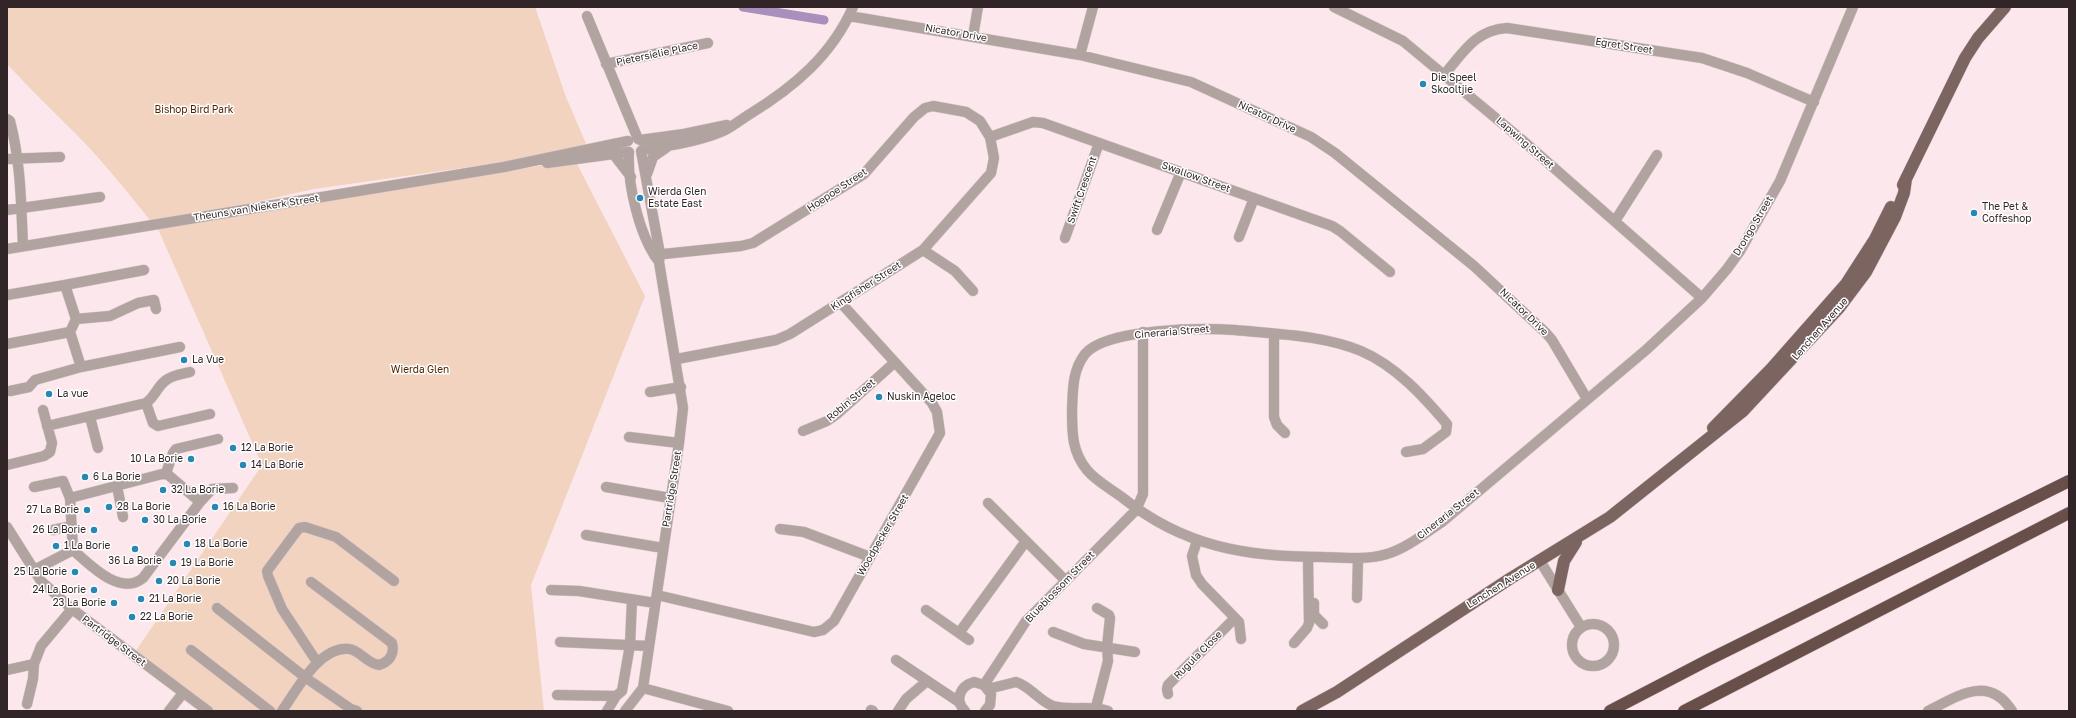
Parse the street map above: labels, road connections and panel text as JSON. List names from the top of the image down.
{
  "streets": {
    "main road": ["Lenchen Avenue"],
    "street": [
      "Nicator Drive",
      "Egret Street",
      "Pietersielie Place",
      "Lapwing Street",
      "Swallow Street",
      "Hoepoe Street",
      "Swift Crescent",
      "Theuns van Niekerk Street",
      "Drongo Street",
      "Kingfisher Street",
      "Cineraria Street",
      "Robin Street",
      "Partridge Street",
      "Woodpecker Street",
      "Blueblossom Street",
      "Rugula Close"
    ]
  },
  "crossings": [
    ["Nicator Drive", "Theuns van Niekerk Street"],
    ["Nicator Drive", "Drongo Street"],
    ["Nicator Drive", "Cineraria Street"],
    ["Egret Street", "Lapwing Street"],
    ["Egret Street", "Drongo Street"],
    ["Pietersielie Place", "Theuns van Niekerk Street"],
    ["Pietersielie Place", "Partridge Street"],
    ["Lapwing Street", "Drongo Street"],
    ["Swallow Street", "Hoepoe Street"],
    ["Swallow Street", "Swift Crescent"],
    ["Swallow Street", "Kingfisher Street"],
    ["Hoepoe Street", "Kingfisher Street"],
    ["Hoepoe Street", "Partridge Street"],
    ["Theuns van Niekerk Street", "Partridge Street"],
    ["Drongo Street", "Cineraria Street"],
    ["Kingfisher Street", "Partridge Street"],
    ["Kingfisher Street", "Woodpecker Street"],
    ["Cineraria Street", "Blueblossom Street"],
    ["Robin Street", "Woodpecker Street"],
    ["Partridge Street", "Woodpecker Street"]
  ],
  "parks": ["Bishop Bird Park", "Wierda Glen"],
  "places": [
    "Die Speel Skooltjie",
    "Wierda Glen Estate East",
    "The Pet & Coffeshop",
    "La Vue",
    "La vue",
    "Nuskin Ageloc",
    "12 La Borie",
    "10 La Borie",
    "14 La Borie",
    "6 La Borie",
    "32 La Borie",
    "28 La Borie",
    "16 La Borie",
    "27 La Borie",
    "30 La Borie",
    "26 La Borie",
    "18 La Borie",
    "1 La Borie",
    "36 La Borie",
    "19 La Borie",
    "25 La Borie",
    "20 La Borie",
    "24 La Borie",
    "21 La Borie",
    "23 La Borie",
    "22 La Borie"
  ]
}
